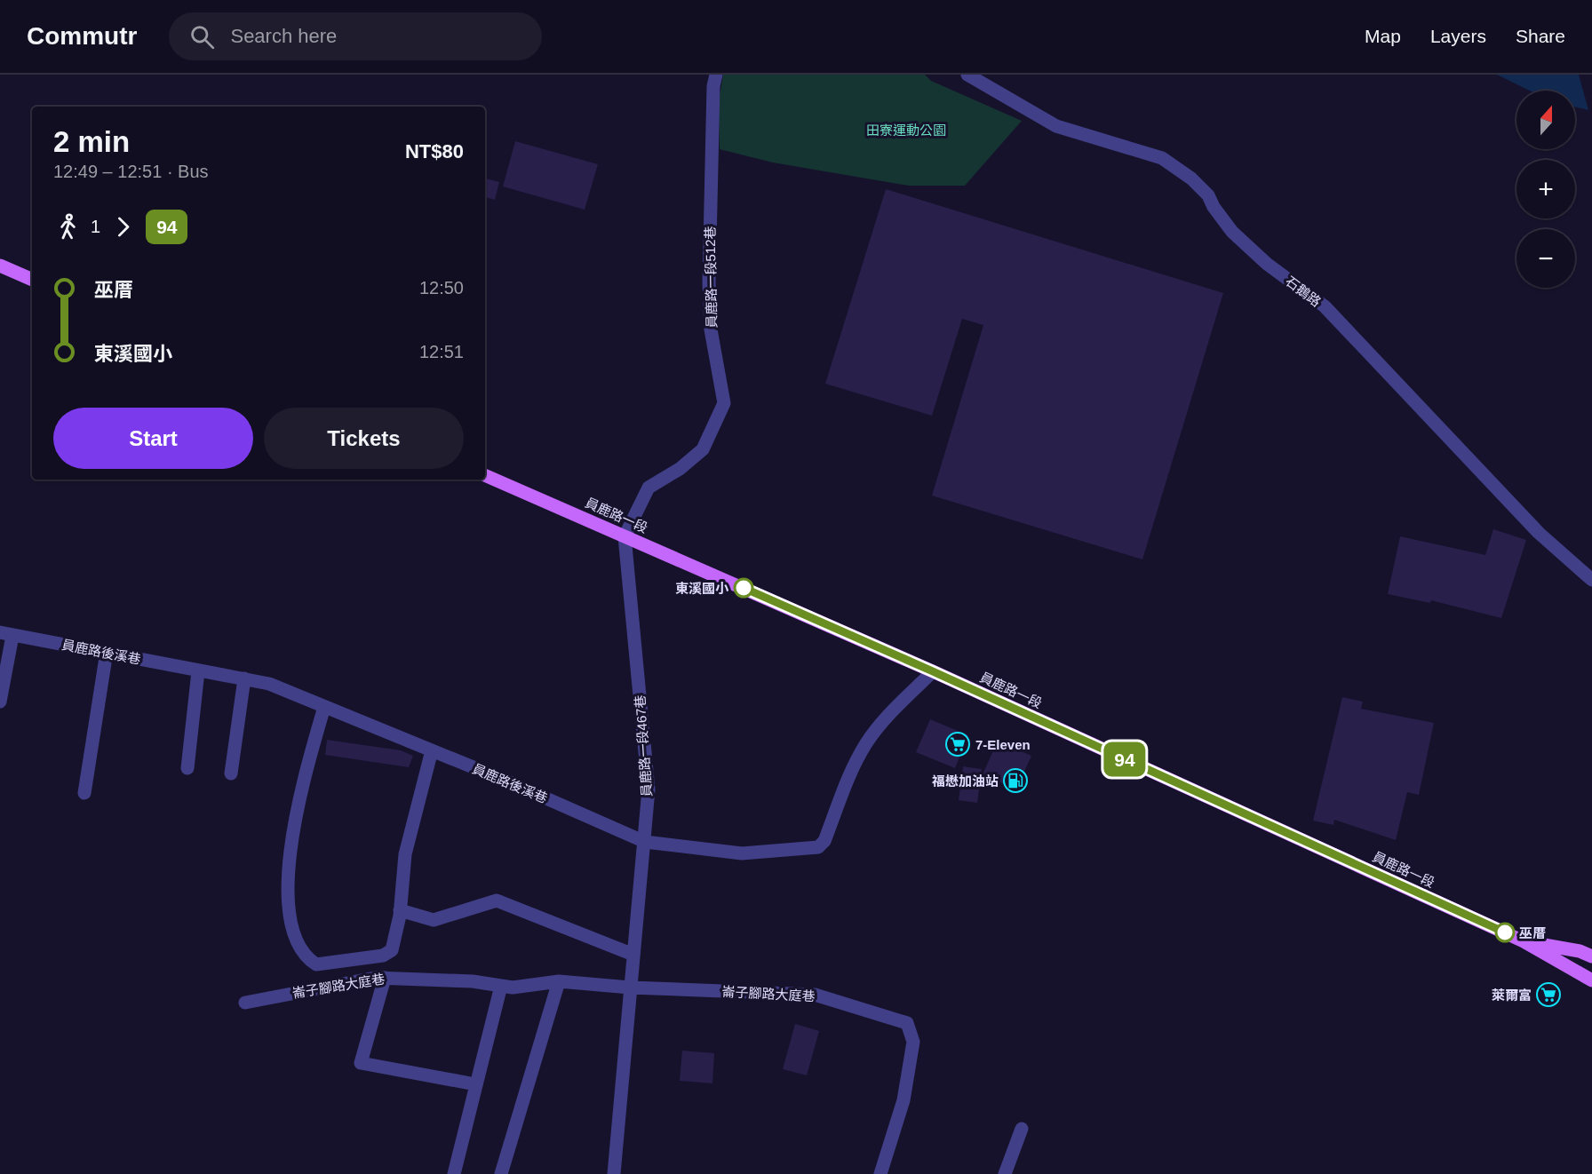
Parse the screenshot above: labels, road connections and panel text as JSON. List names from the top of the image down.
{
  "streets": {
    "main road": ["員鹿路一段"],
    "street": [
      "員鹿路一段512巷",
      "石鵝路",
      "員鹿路後溪巷",
      "員鹿路一段467巷",
      "崙子腳路大庭巷"
    ]
  },
  "crossings": [
    ["員鹿路一段512巷", "員鹿路一段"],
    ["員鹿路一段512巷", "員鹿路一段467巷"],
    ["員鹿路一段", "員鹿路後溪巷"],
    ["員鹿路一段", "員鹿路一段467巷"],
    ["員鹿路後溪巷", "員鹿路一段467巷"],
    ["員鹿路一段467巷", "崙子腳路大庭巷"]
  ],
  "parks": ["田寮運動公園"],
  "places": {
    "other": ["東溪國小", "巫厝"],
    "supermarket": ["7-Eleven", "萊爾富"],
    "fuel station": ["福懋加油站"]
  },
  "lines": ["bus line 94"],
  "north": "top",
  "page": {
    "header": "Commutr",
    "search": "Search here",
    "nav": ["Map", "Layers", "Share"],
    "on_map": "94",
    "map_buttons": ["+", "−"],
    "heading": ["2 min", "12:49 – 12:51 · Bus", "NT$80"],
    "legs": ["1", "94"],
    "list": [
      {
        "name": "巫厝",
        "value": "12:50"
      },
      {
        "name": "東溪國小",
        "value": "12:51"
      }
    ],
    "buttons": ["Start", "Tickets"]
  }
}
